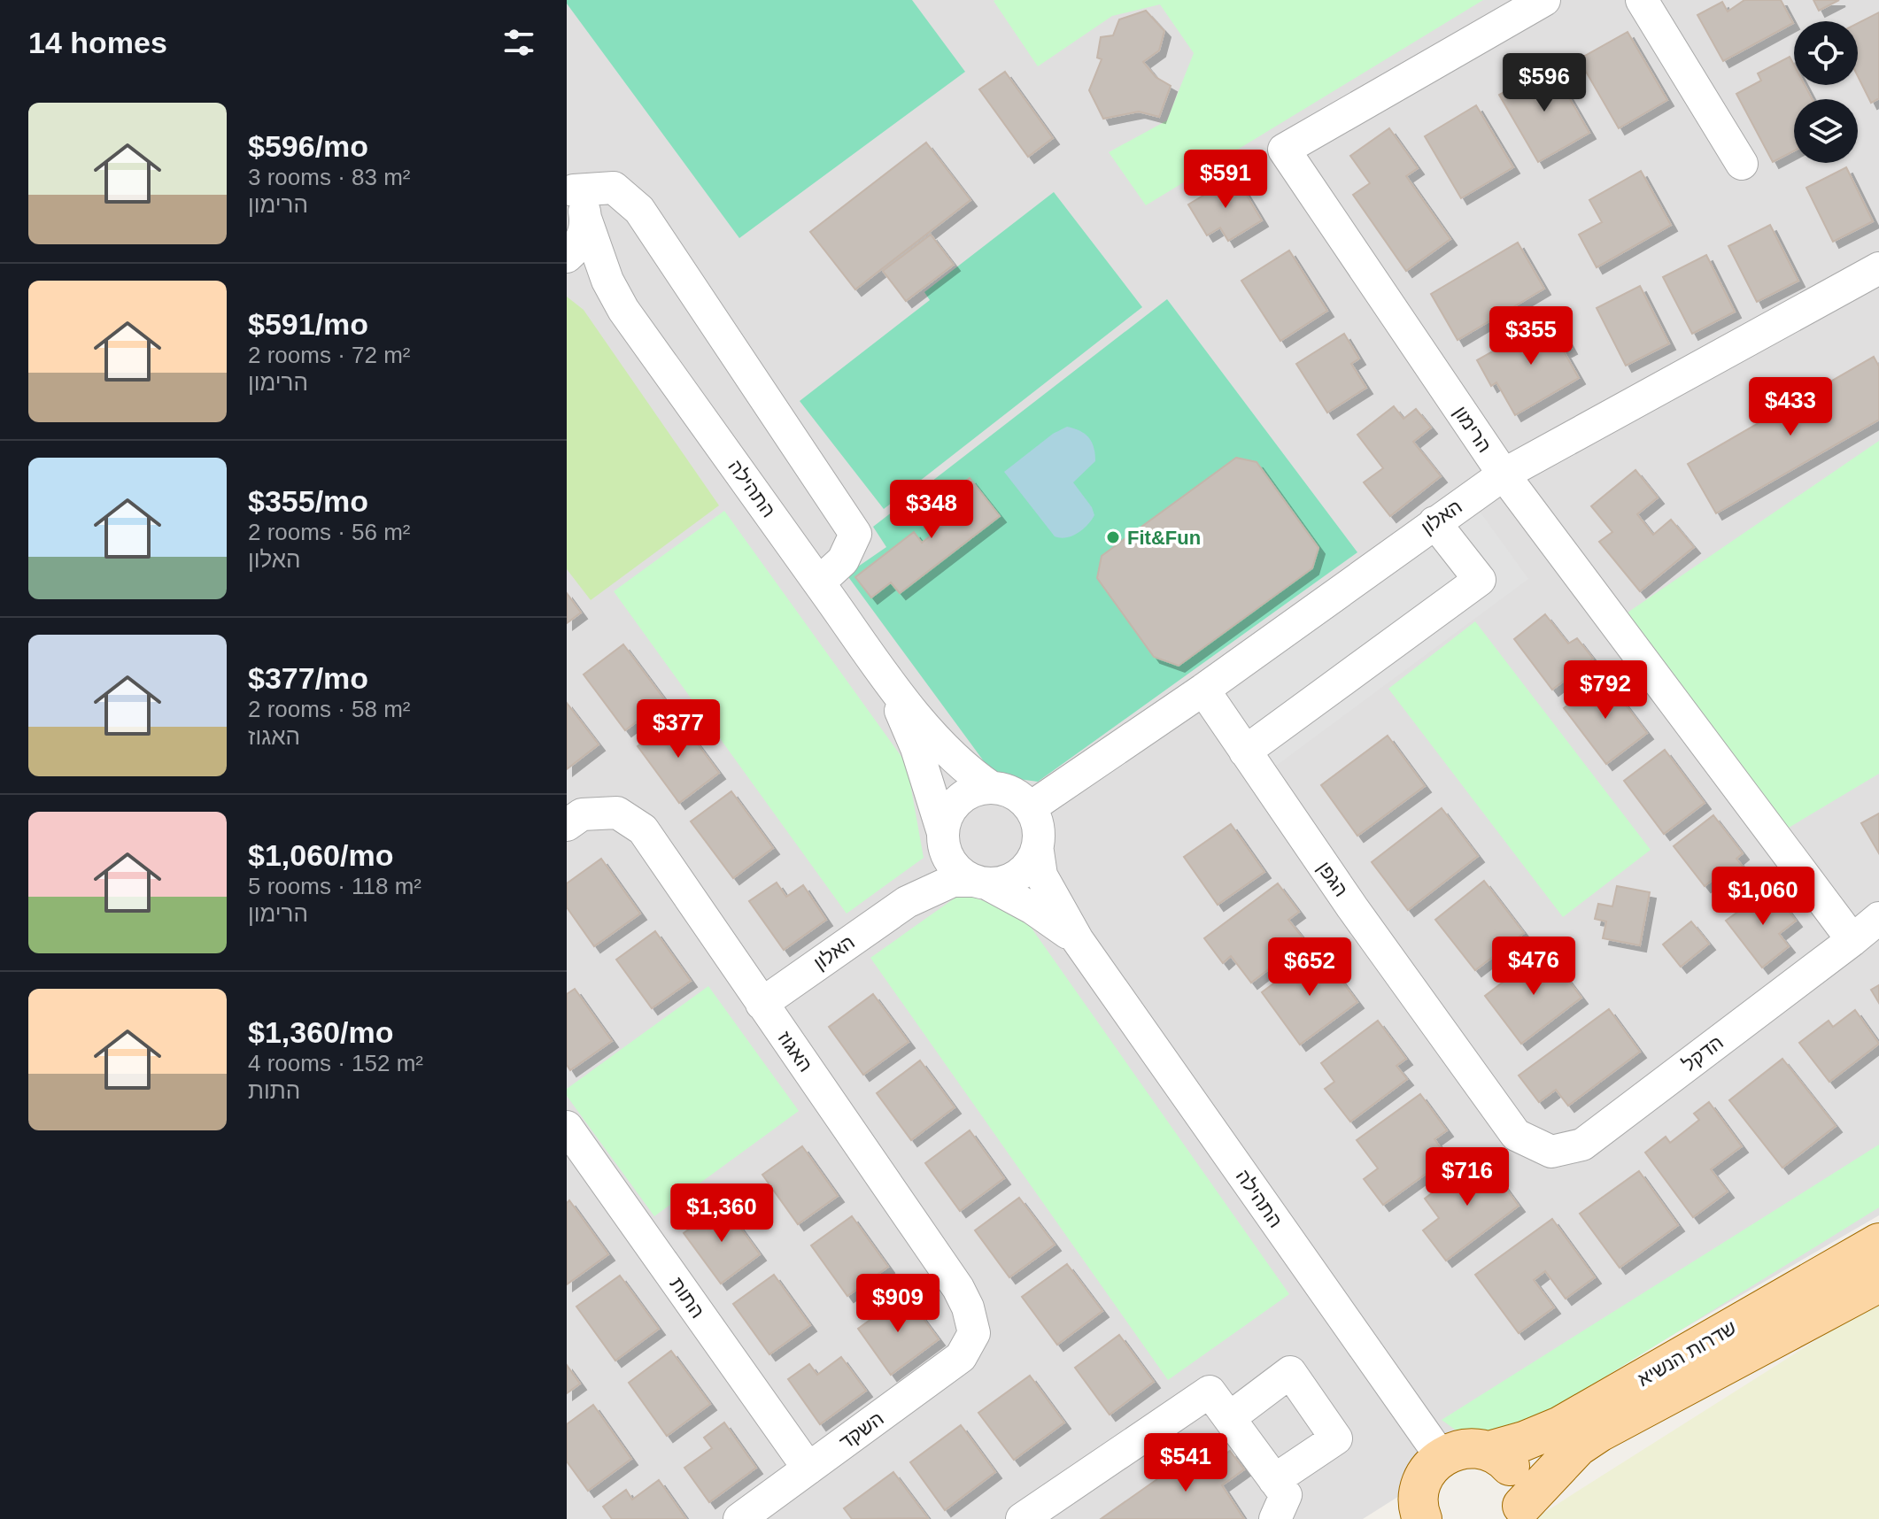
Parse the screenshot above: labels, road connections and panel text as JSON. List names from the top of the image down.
{
  "streets": {
    "main road": ["שדרות הנשיא"],
    "street": [
      "הרימון",
      "התהילה",
      "האלון",
      "הגפן",
      "האגוז",
      "הדקל",
      "התות",
      "השקד"
    ]
  },
  "crossings": [
    ["הרימון", "האלון"],
    ["הרימון", "הדקל"],
    ["התהילה", "האלון"],
    ["התהילה", "שדרות הנשיא"],
    ["האלון", "הגפן"],
    ["האלון", "האגוז"],
    ["הגפן", "הדקל"],
    ["האגוז", "השקד"],
    ["התות", "השקד"]
  ],
  "places": ["Fit&Fun"],
  "page": {
    "heading": "14 homes",
    "price": [
      "$596",
      "$591",
      "$355",
      "$433",
      "$348",
      "$792",
      "$377",
      "$1,060",
      "$476",
      "$652",
      "$716",
      "$1,360",
      "$909",
      "$541"
    ],
    "list": [
      {
        "name": "$596/mo",
        "note": "3 rooms · 83 m² · הרימון"
      },
      {
        "name": "$591/mo",
        "note": "2 rooms · 72 m² · הרימון"
      },
      {
        "name": "$355/mo",
        "note": "2 rooms · 56 m² · האלון"
      },
      {
        "name": "$377/mo",
        "note": "2 rooms · 58 m² · האגוז"
      },
      {
        "name": "$1,060/mo",
        "note": "5 rooms · 118 m² · הרימון"
      },
      {
        "name": "$1,360/mo",
        "note": "4 rooms · 152 m² · התות"
      }
    ]
  }
}
